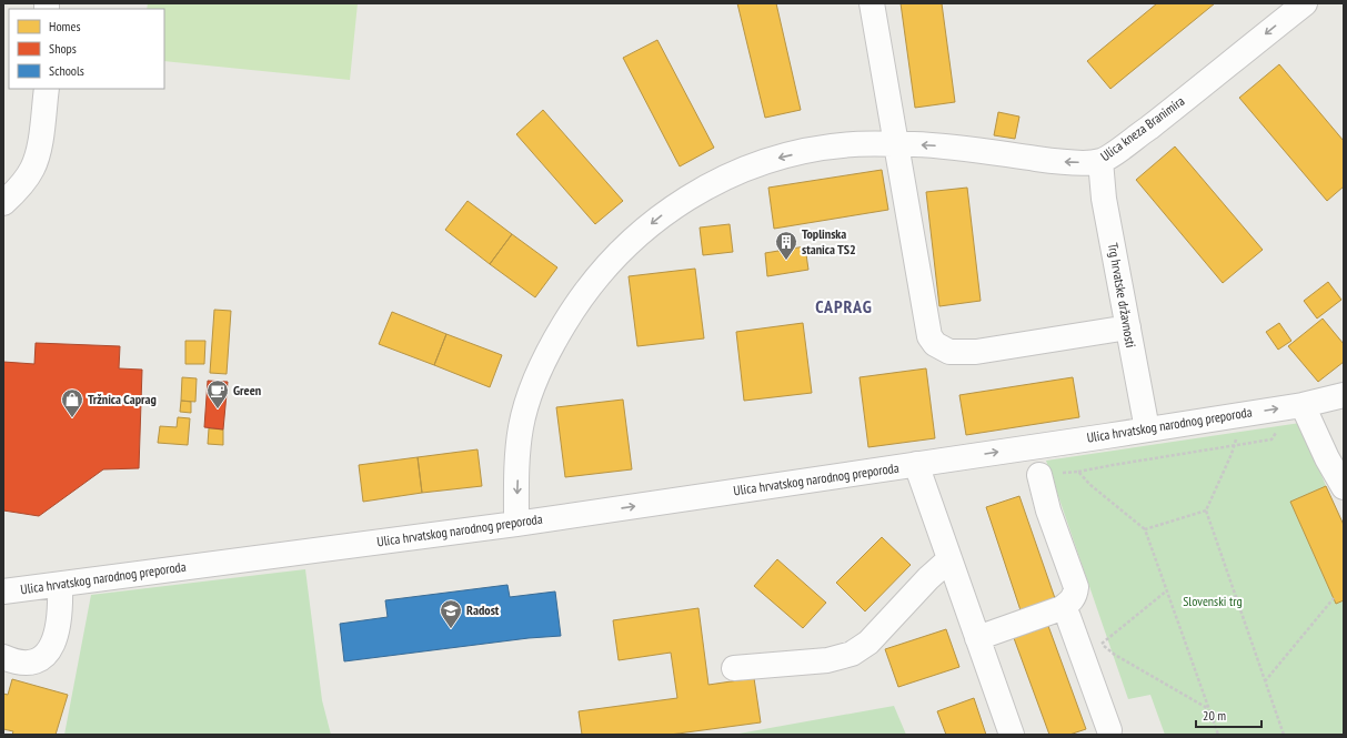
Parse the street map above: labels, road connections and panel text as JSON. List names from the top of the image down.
{
  "streets": {
    "street": ["Ulica kneza Branimira", "Trg hrvatske državnosti", "Ulica hrvatskog narodnog preporoda"]
  },
  "crossings": [
    ["Ulica kneza Branimira", "Trg hrvatske državnosti"],
    ["Ulica kneza Branimira", "Ulica hrvatskog narodnog preporoda"],
    ["Trg hrvatske državnosti", "Ulica hrvatskog narodnog preporoda"]
  ],
  "one_way": ["Ulica kneza Branimira", "Ulica hrvatskog narodnog preporoda"],
  "districts": ["CAPRAG"],
  "parks": ["Slovenski trg"],
  "places": {
    "building": ["Toplinska stanica TS2"],
    "cafe": ["Green"],
    "shop": ["Tržnica Caprag"],
    "school or university": ["Radost"]
  },
  "legend": ["Homes", "Shops", "Schools"],
  "scale_bar": "20 m"
}
